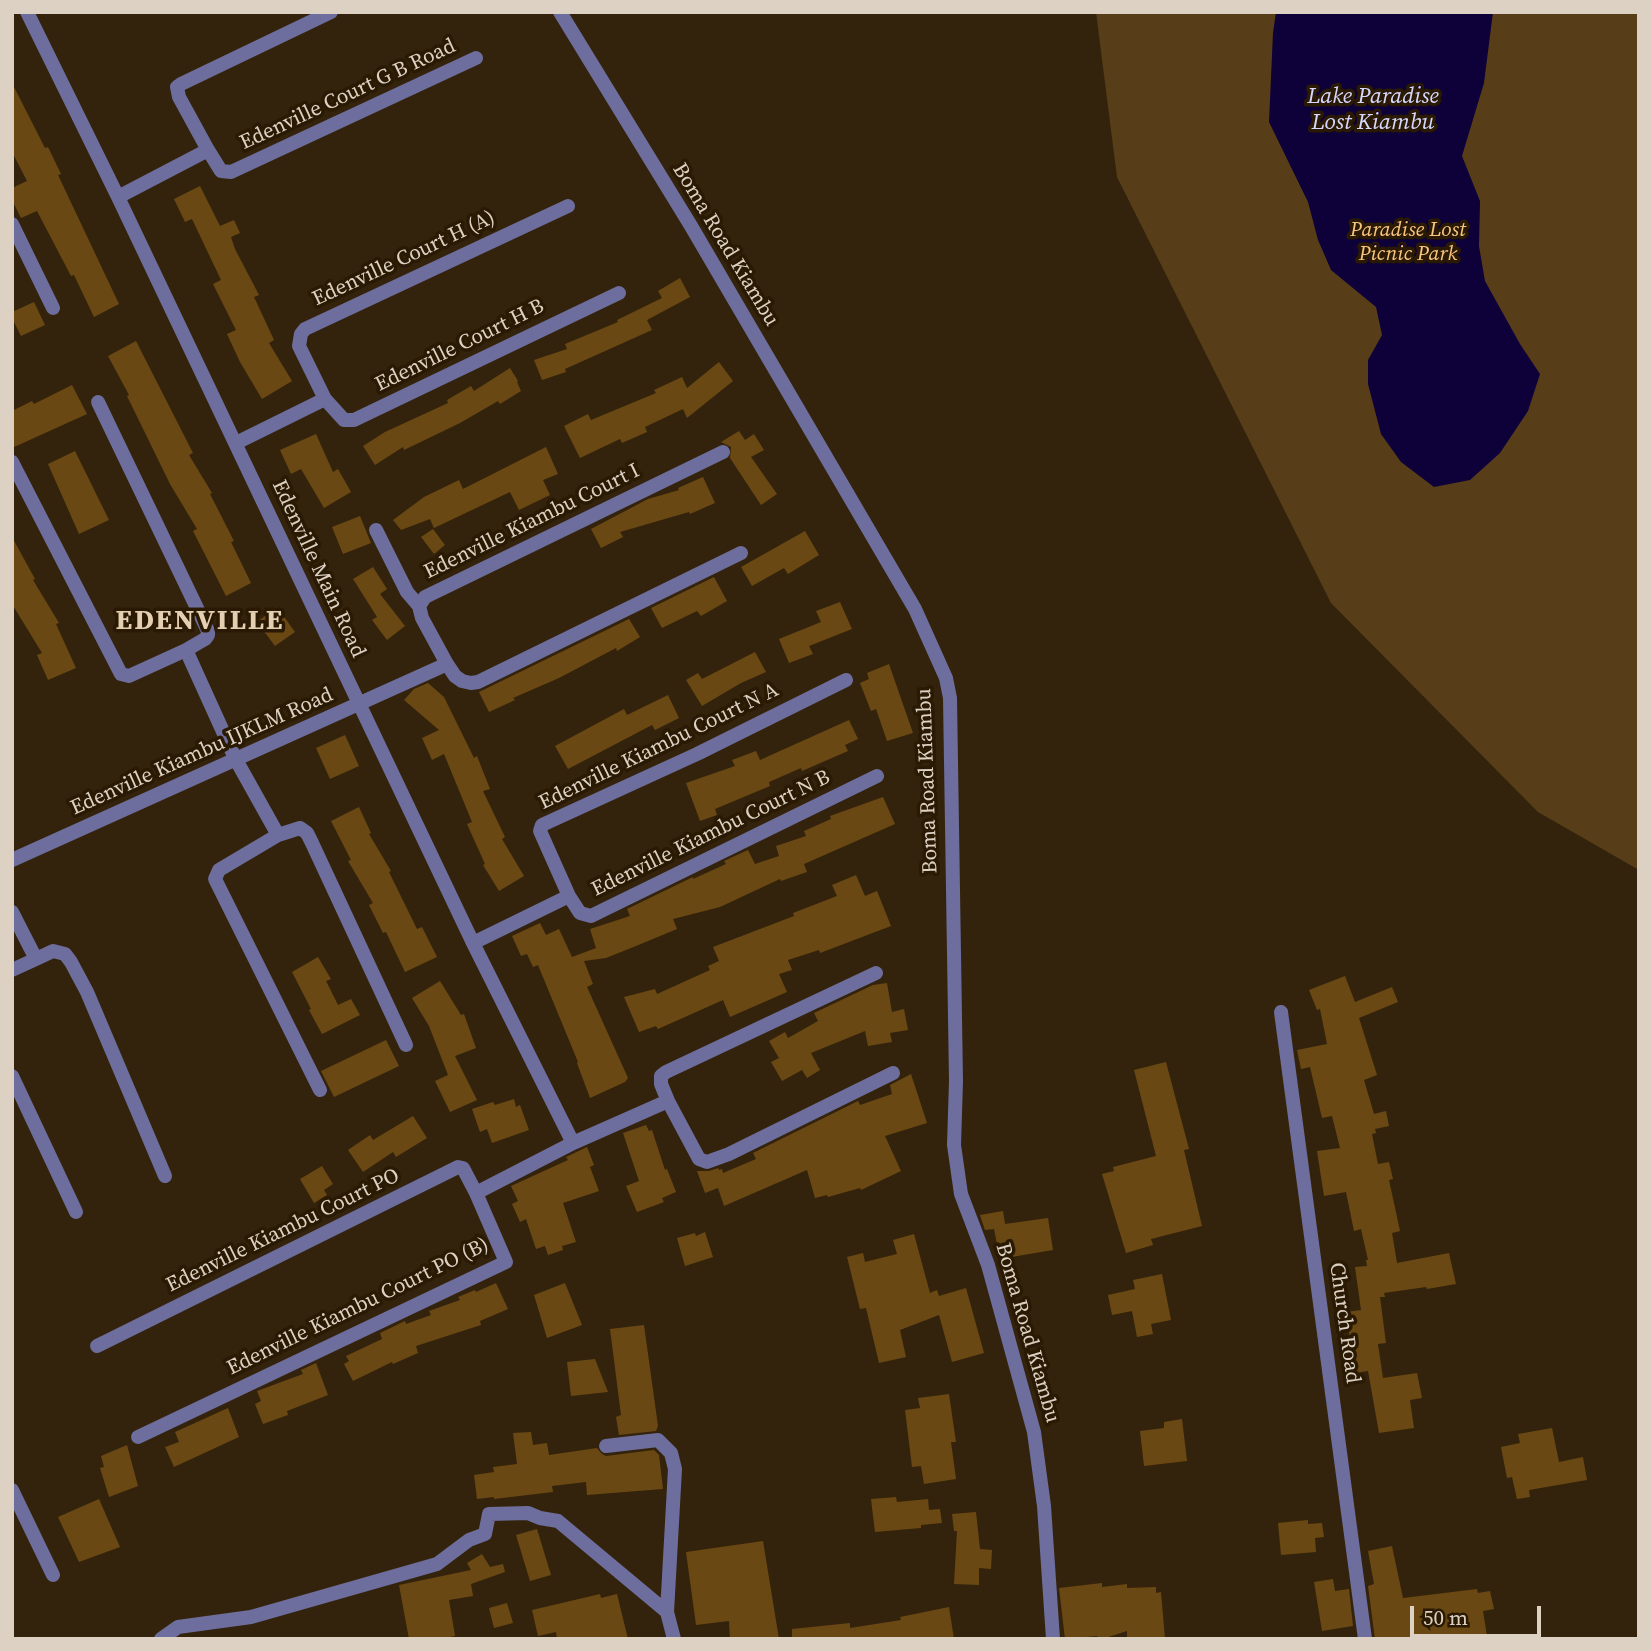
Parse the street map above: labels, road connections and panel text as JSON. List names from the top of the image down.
{
  "streets": {
    "street": [
      "Edenville Court G B Road",
      "Boma Road Kiambu",
      "Edenville Court H (A)",
      "Edenville Court H B",
      "Edenville Kiambu Court I",
      "Edenville Main Road",
      "Edenville Kiambu Court N A",
      "Edenville Kiambu IJKLM Road",
      "Edenville Kiambu Court N B",
      "Edenville Kiambu Court PO",
      "Edenville Kiambu Court PO (B)",
      "Church Road"
    ]
  },
  "crossings": [
    ["Edenville Court H (A)", "Edenville Court H B"],
    ["Edenville Kiambu Court I", "Edenville Kiambu IJKLM Road"],
    ["Edenville Main Road", "Edenville Kiambu IJKLM Road"],
    ["Edenville Kiambu Court N A", "Edenville Kiambu Court N B"],
    ["Edenville Kiambu Court PO", "Edenville Kiambu Court PO (B)"]
  ],
  "districts": ["EDENVILLE"],
  "water": ["Lake Paradise Lost Kiambu"],
  "parks": ["Paradise Lost Picnic Park"],
  "scale_bar": "50 m"
}
